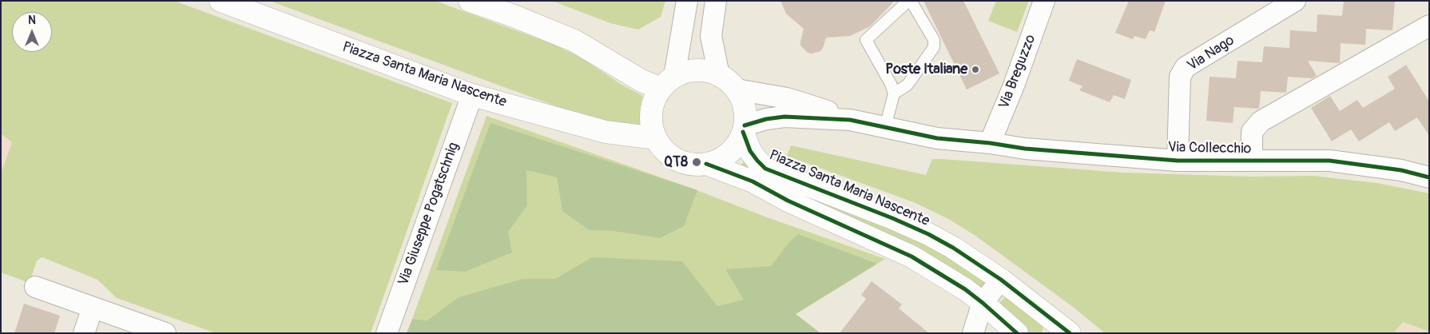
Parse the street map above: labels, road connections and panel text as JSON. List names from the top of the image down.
{
  "streets": {
    "street": [
      "Via Nago",
      "Via Breguzzo",
      "Piazza Santa Maria Nascente",
      "Via Collecchio",
      "Via Giuseppe Pogatschnig"
    ]
  },
  "crossings": [
    ["Via Nago", "Via Collecchio"],
    ["Via Breguzzo", "Via Collecchio"],
    ["Piazza Santa Maria Nascente", "Via Giuseppe Pogatschnig"]
  ],
  "places": ["Poste Italiane", "QT8"],
  "north": "top"
}
